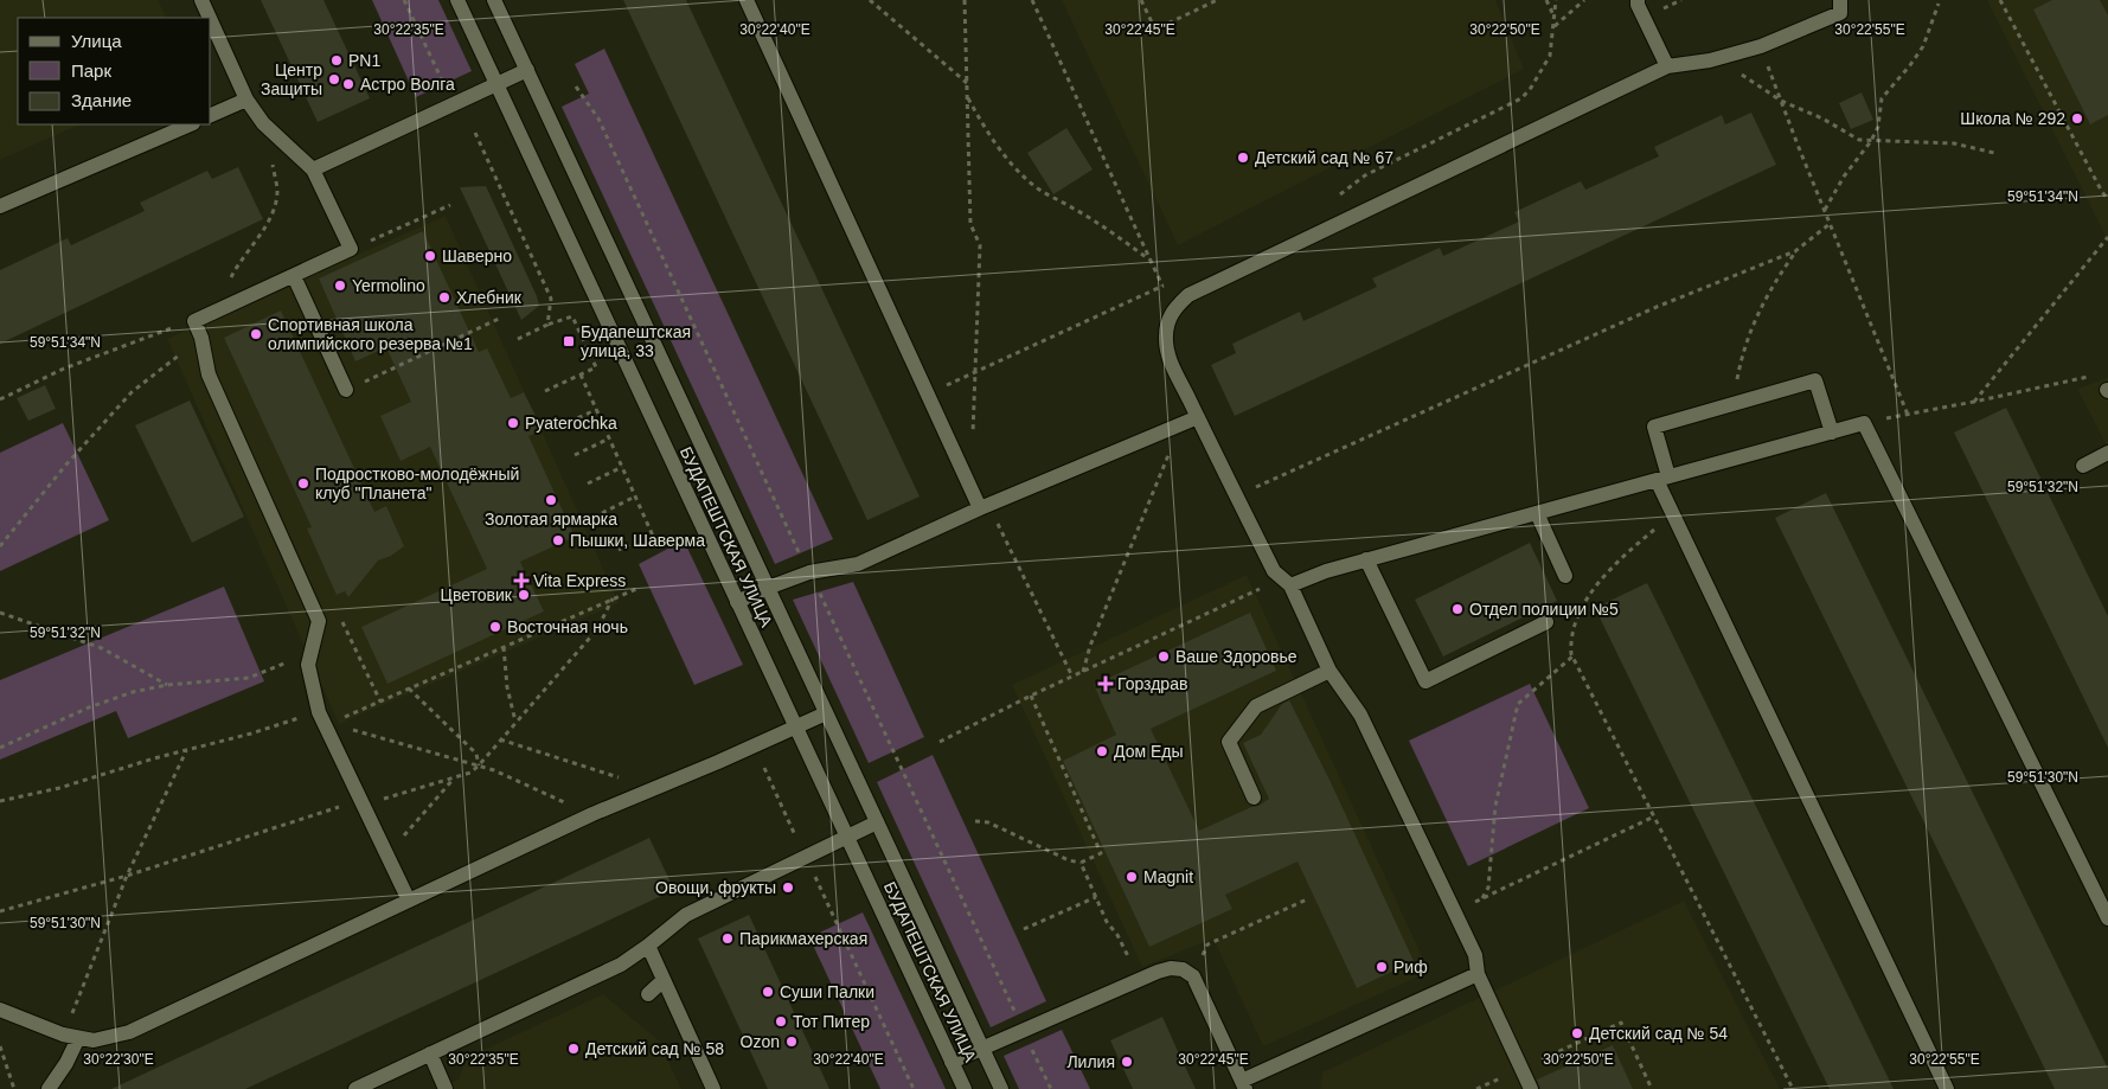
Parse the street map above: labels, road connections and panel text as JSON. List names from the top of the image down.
{
  "streets": {
    "street": ["БУДАПЕШТСКАЯ УЛИЦА"]
  },
  "places": {
    "other": [
      "PN1",
      "Центр Защиты",
      "Астро Волга",
      "Школа № 292",
      "Детский сад № 67",
      "Шаверно",
      "Yermolino",
      "Хлебник",
      "Спортивная школа олимпийского резерва №1",
      "Pyaterochka",
      "Подростково-молодёжный клуб \"Планета\"",
      "Золотая ярмарка",
      "Пышки, Шаверма",
      "Цветовик",
      "Отдел полиции №5",
      "Восточная ночь",
      "Ваше Здоровье",
      "Дом Еды",
      "Magnit",
      "Овощи, фрукты",
      "Парикмахерская",
      "Риф",
      "Суши Палки",
      "Тот Питер",
      "Детский сад № 54",
      "Ozon",
      "Детский сад № 58",
      "Лилия"
    ],
    "transit": ["Будапештская улица, 33"],
    "health": ["Vita Express", "Горздрав"]
  },
  "legend": ["Улица", "Парк", "Здание"],
  "coordinates": [
    "30°22'35\"E",
    "30°22'40\"E",
    "30°22'45\"E",
    "30°22'50\"E",
    "30°22'55\"E",
    "59°51'34\"N",
    "59°51'32\"N",
    "59°51'30\"N",
    "30°22'30\"E"
  ]
}
